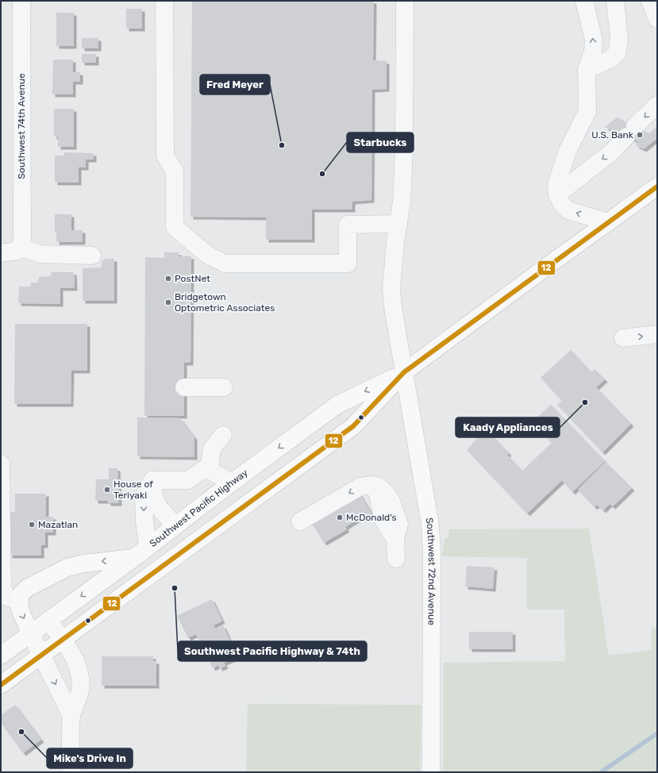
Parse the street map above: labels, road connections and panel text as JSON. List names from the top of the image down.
{
  "streets": {
    "main road": ["Southwest Pacific Highway", "Southwest 72nd Avenue"],
    "street": ["Southwest 74th Avenue"]
  },
  "crossings": [
    ["Southwest Pacific Highway", "Southwest 72nd Avenue"]
  ],
  "places": [
    "U.S. Bank",
    "Fred Meyer",
    "Starbucks",
    "PostNet",
    "Bridgetown Optometric Associates",
    "Kaady Appliances",
    "House of Teriyaki",
    "McDonald's",
    "Mazatlan",
    "Southwest Pacific Highway & 74th",
    "Mike's Drive In"
  ],
  "lines": ["transit line 12"]
}
